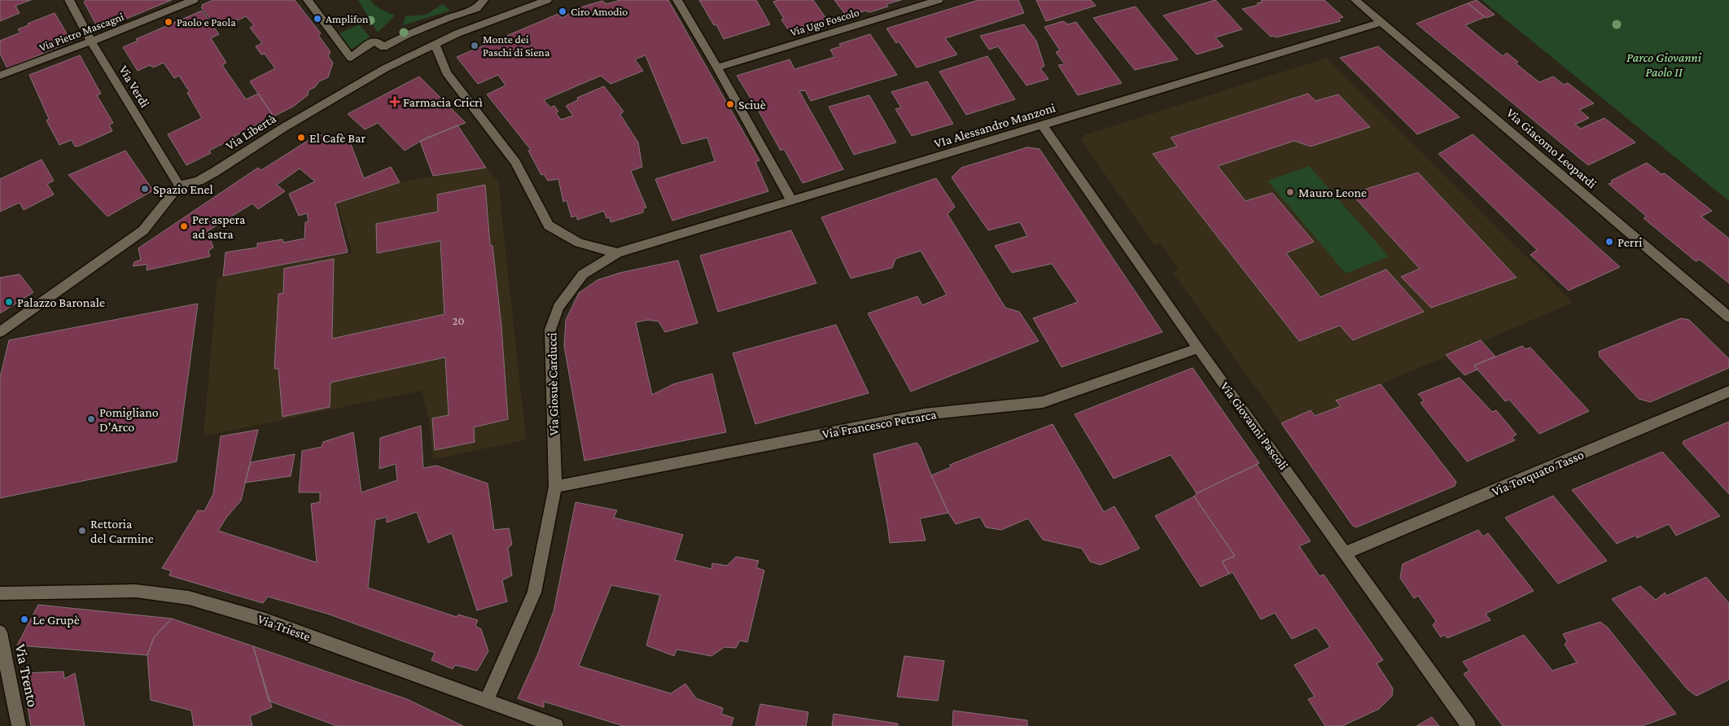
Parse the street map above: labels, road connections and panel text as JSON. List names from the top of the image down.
{
  "streets": {
    "street": [
      "Via Ugo Foscolo",
      "Via Pietro Mascagni",
      "Via Verdi",
      "VIa Alessandro Manzoni",
      "Via Libertà",
      "Via Giacomo Leopardi",
      "Via Giosuè Carducci",
      "Via Francesco Petrarca",
      "Via Giovanni Pascoli",
      "Via Torquato Tasso",
      "Via Trieste",
      "Via Trento"
    ]
  },
  "crossings": [
    ["Via Pietro Mascagni", "Via Verdi"],
    ["Via Verdi", "Via Libertà"],
    ["VIa Alessandro Manzoni", "Via Giacomo Leopardi"],
    ["VIa Alessandro Manzoni", "Via Giosuè Carducci"],
    ["VIa Alessandro Manzoni", "Via Giovanni Pascoli"],
    ["Via Giosuè Carducci", "Via Francesco Petrarca"],
    ["Via Giosuè Carducci", "Via Trieste"],
    ["Via Francesco Petrarca", "Via Giovanni Pascoli"],
    ["Via Giovanni Pascoli", "Via Torquato Tasso"]
  ],
  "parks": ["Parco Giovanni Paolo II"],
  "places": {
    "other": [
      "Ciro Amodio",
      "Amplifon",
      "Paolo e Paola",
      "Monte dei Paschi di Siena",
      "Sciuè",
      "El Cafè Bar",
      "Spazio Enel",
      "Mauro Leone",
      "Per aspera ad astra",
      "Perri",
      "Palazzo Baronale",
      "Pomigliano D'Arco",
      "Rettoria del Carmine",
      "Le Grupè"
    ],
    "health": ["Farmacia Cricrì"]
  },
  "house_numbers": ["20"]
}
